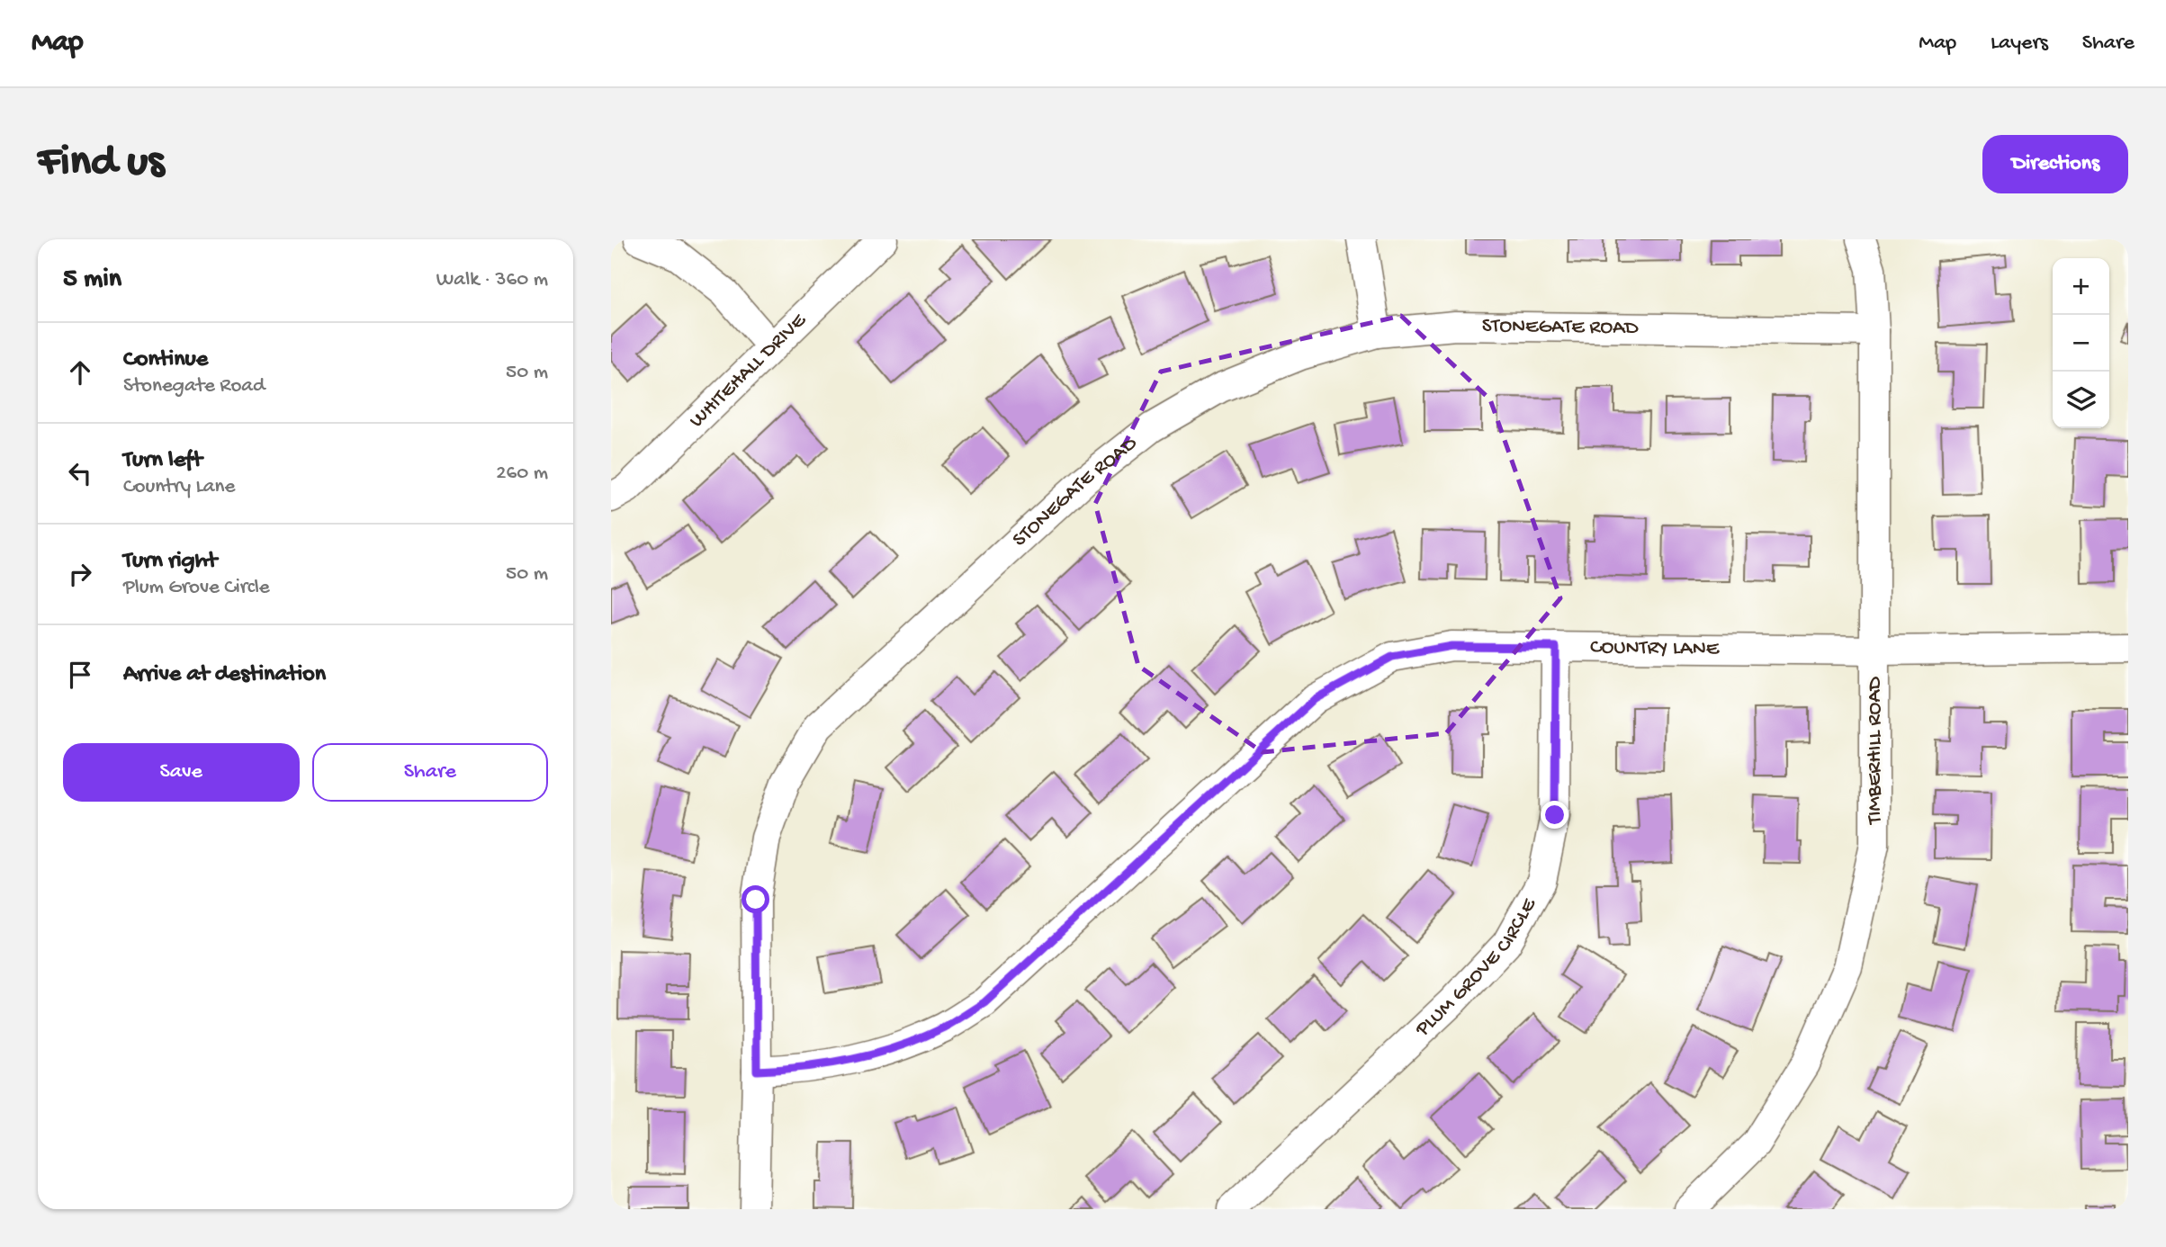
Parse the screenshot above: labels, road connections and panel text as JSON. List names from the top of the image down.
{
  "streets": {
    "street": [
      "STONEGATE ROAD",
      "WHITEHALL DRIVE",
      "COUNTRY LANE",
      "TIMBERHILL ROAD",
      "PLUM GROVE CIRCLE"
    ]
  },
  "crossings": [
    ["STONEGATE ROAD", "COUNTRY LANE"],
    ["STONEGATE ROAD", "TIMBERHILL ROAD"],
    ["COUNTRY LANE", "TIMBERHILL ROAD"],
    ["COUNTRY LANE", "PLUM GROVE CIRCLE"]
  ],
  "page": {
    "header": "Map",
    "nav": ["Map", "Layers", "Share"],
    "buttons": [
      "Directions",
      ["Save", "Share"]
    ],
    "title": "Find us",
    "heading": ["5 min", "Walk · 360 m"],
    "map_buttons": ["+", "−"],
    "list": [
      ["Continue", "Stonegate Road", "50 m"],
      ["Turn left", "Country Lane", "260 m"],
      ["Turn right", "Plum Grove Circle", "50 m"],
      "Arrive at destination"
    ]
  }
}
